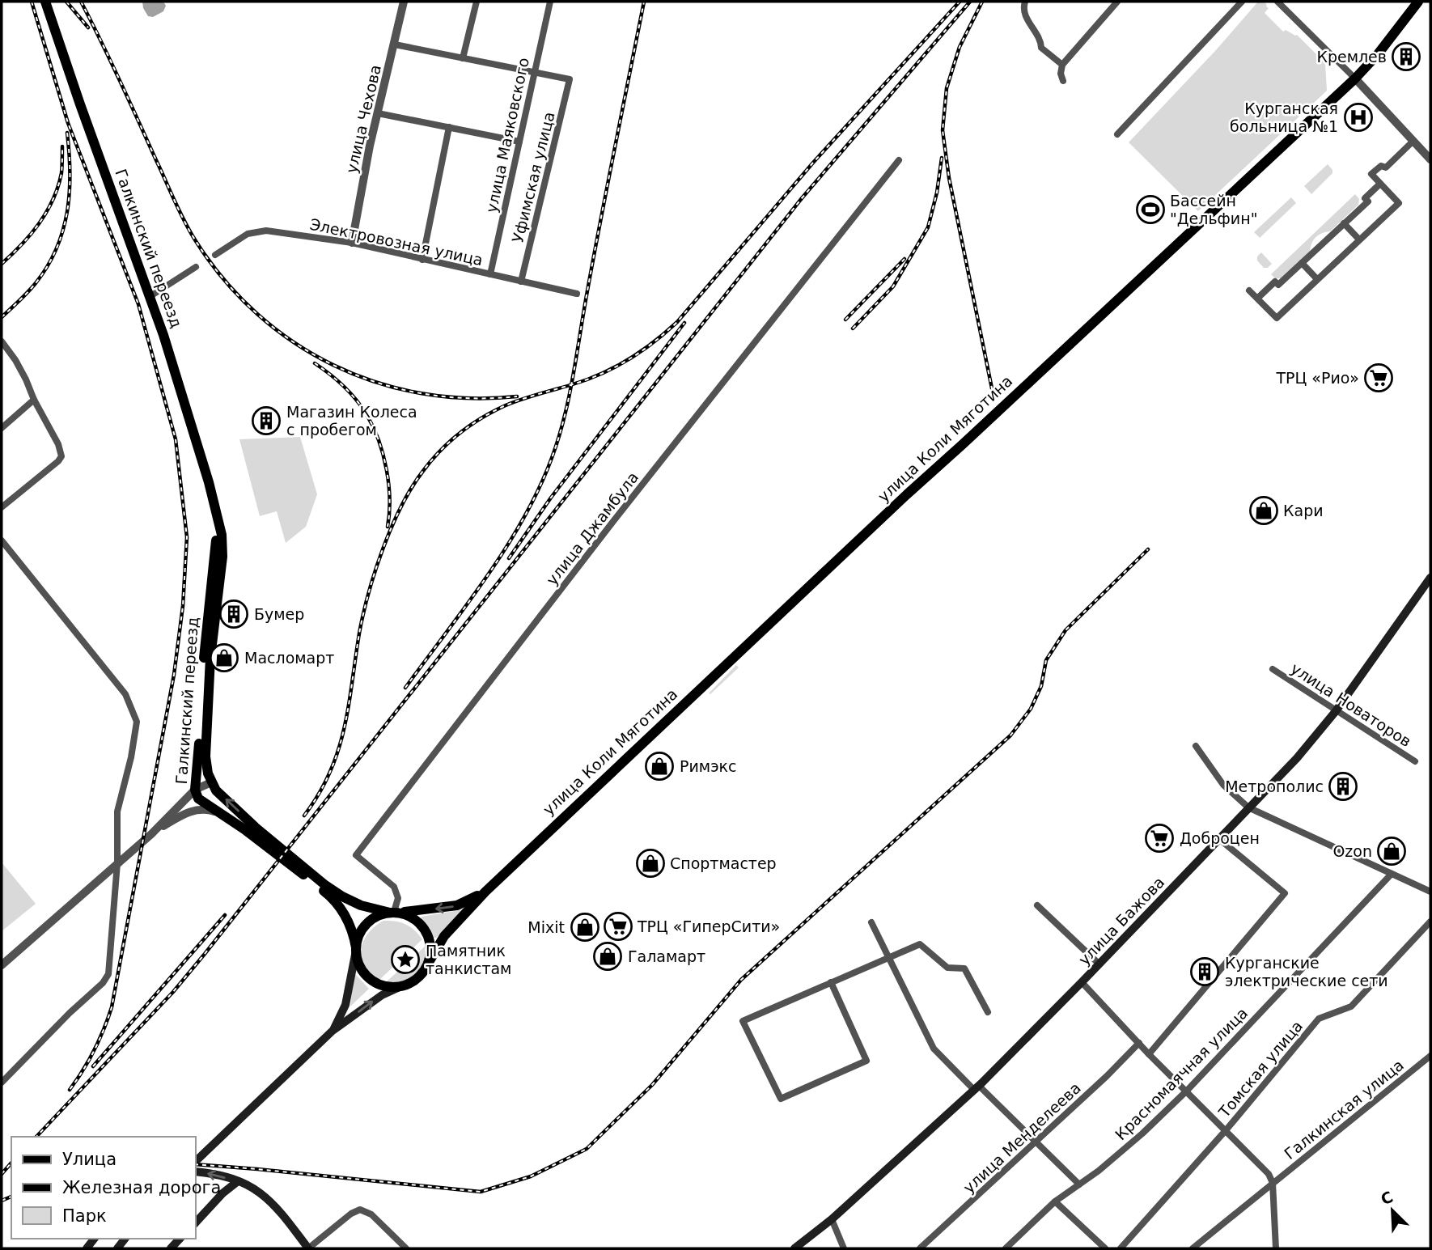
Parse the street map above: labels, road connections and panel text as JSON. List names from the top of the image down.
{
  "streets": {
    "main road": ["Галкинский переезд", "улица Коли Мяготина", "улица Бажова"],
    "street": [
      "улица Чехова",
      "улица Маяковского",
      "Уфимская улица",
      "Электровозная улица",
      "улица Джамбула",
      "улица Новаторов",
      "Томская улица",
      "Красномаячная улица",
      "Галкинская улица",
      "улица Менделеева"
    ]
  },
  "crossings": [
    ["улица Чехова", "Электровозная улица"],
    ["улица Маяковского", "Уфимская улица"],
    ["улица Маяковского", "Электровозная улица"],
    ["Уфимская улица", "Электровозная улица"],
    ["Галкинский переезд", "улица Коли Мяготина"],
    ["Галкинский переезд", "улица Джамбула"],
    ["улица Коли Мяготина", "улица Джамбула"],
    ["улица Новаторов", "улица Бажова"]
  ],
  "places": {
    "building": [
      "Кремлев",
      "Магазин Колеса с пробегом",
      "Бумер",
      "Метрополис",
      "Курганские электрические сети"
    ],
    "hospital": ["Курганская больница №1"],
    "sports": ["Бассейн \"Дельфин\""],
    "supermarket": ["ТРЦ «Рио»", "Доброцен", "ТРЦ «ГиперСити»"],
    "shop": [
      "Кари",
      "Масломарт",
      "Римэкс",
      "Ozon",
      "Спортмастер",
      "Mixit",
      "Галамарт"
    ],
    "place": ["Памятник танкистам"]
  },
  "legend": ["Улица", "Железная дорога", "Парк"],
  "north": "top left"
}
